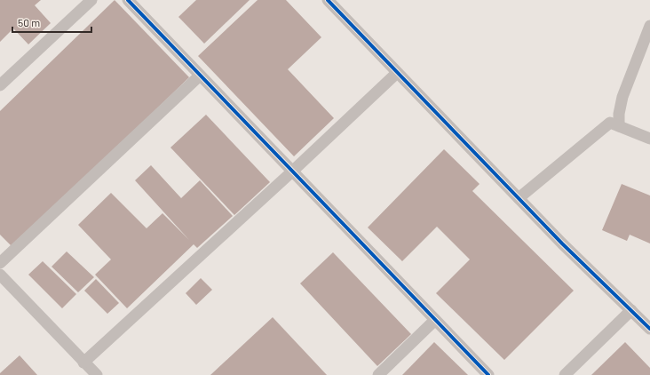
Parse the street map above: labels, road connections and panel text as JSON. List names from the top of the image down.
{
  "scale_bar": "50 m"
}
